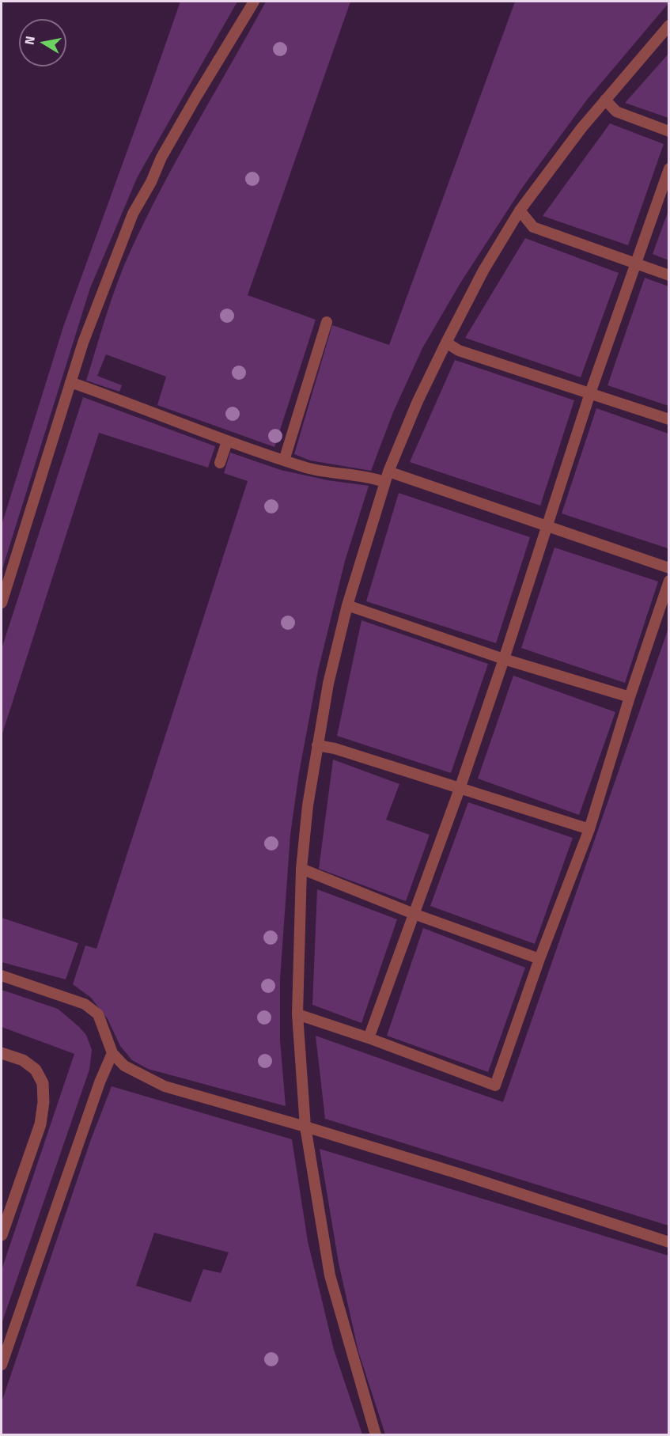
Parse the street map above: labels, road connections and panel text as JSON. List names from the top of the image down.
{
  "north": "left"
}
